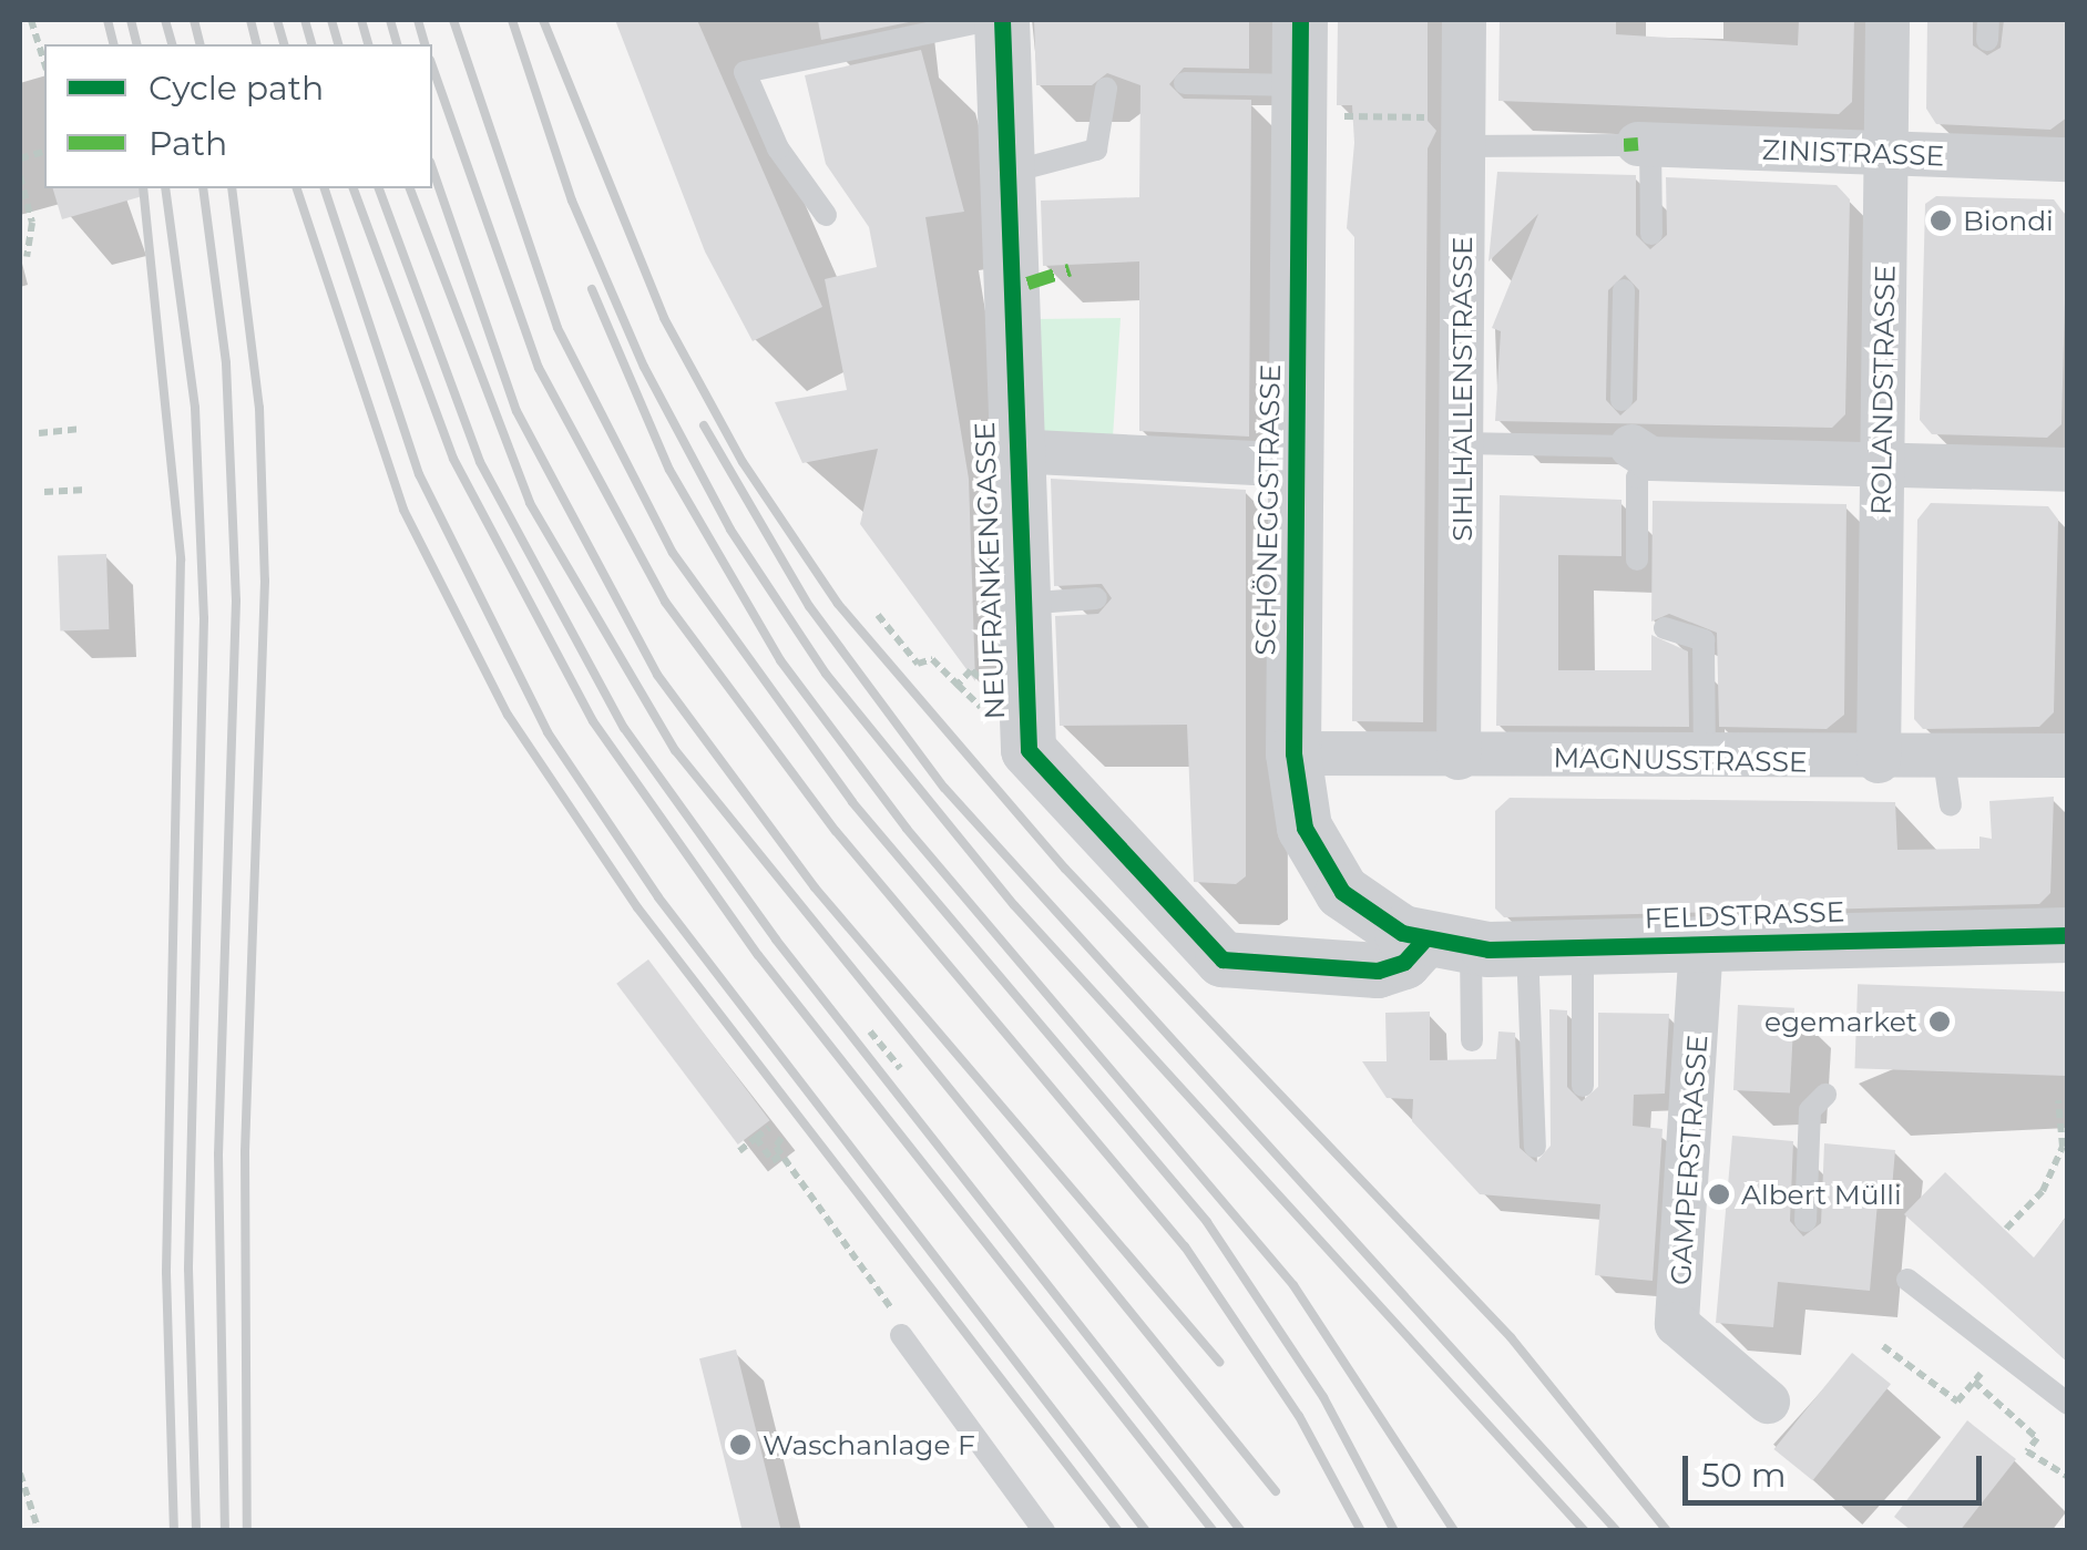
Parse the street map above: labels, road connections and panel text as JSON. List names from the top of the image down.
{
  "streets": {
    "street": [
      "ZINISTRASSE",
      "SIHLHALLENSTRASSE",
      "ROLANDSTRASSE",
      "SCHÖNEGGSTRASSE",
      "NEUFRANKENGASSE",
      "MAGNUSSTRASSE",
      "FELDSTRASSE",
      "GAMPERSTRASSE"
    ]
  },
  "crossings": [
    ["ZINISTRASSE", "SIHLHALLENSTRASSE"],
    ["ZINISTRASSE", "ROLANDSTRASSE"],
    ["SIHLHALLENSTRASSE", "MAGNUSSTRASSE"],
    ["ROLANDSTRASSE", "MAGNUSSTRASSE"],
    ["SCHÖNEGGSTRASSE", "NEUFRANKENGASSE"],
    ["SCHÖNEGGSTRASSE", "MAGNUSSTRASSE"],
    ["SCHÖNEGGSTRASSE", "FELDSTRASSE"],
    ["NEUFRANKENGASSE", "FELDSTRASSE"],
    ["FELDSTRASSE", "GAMPERSTRASSE"]
  ],
  "places": [
    "Biondi",
    "egemarket",
    "Albert Mülli",
    "Waschanlage F"
  ],
  "legend": ["Cycle path", "Path"],
  "scale_bar": "50 m"
}
